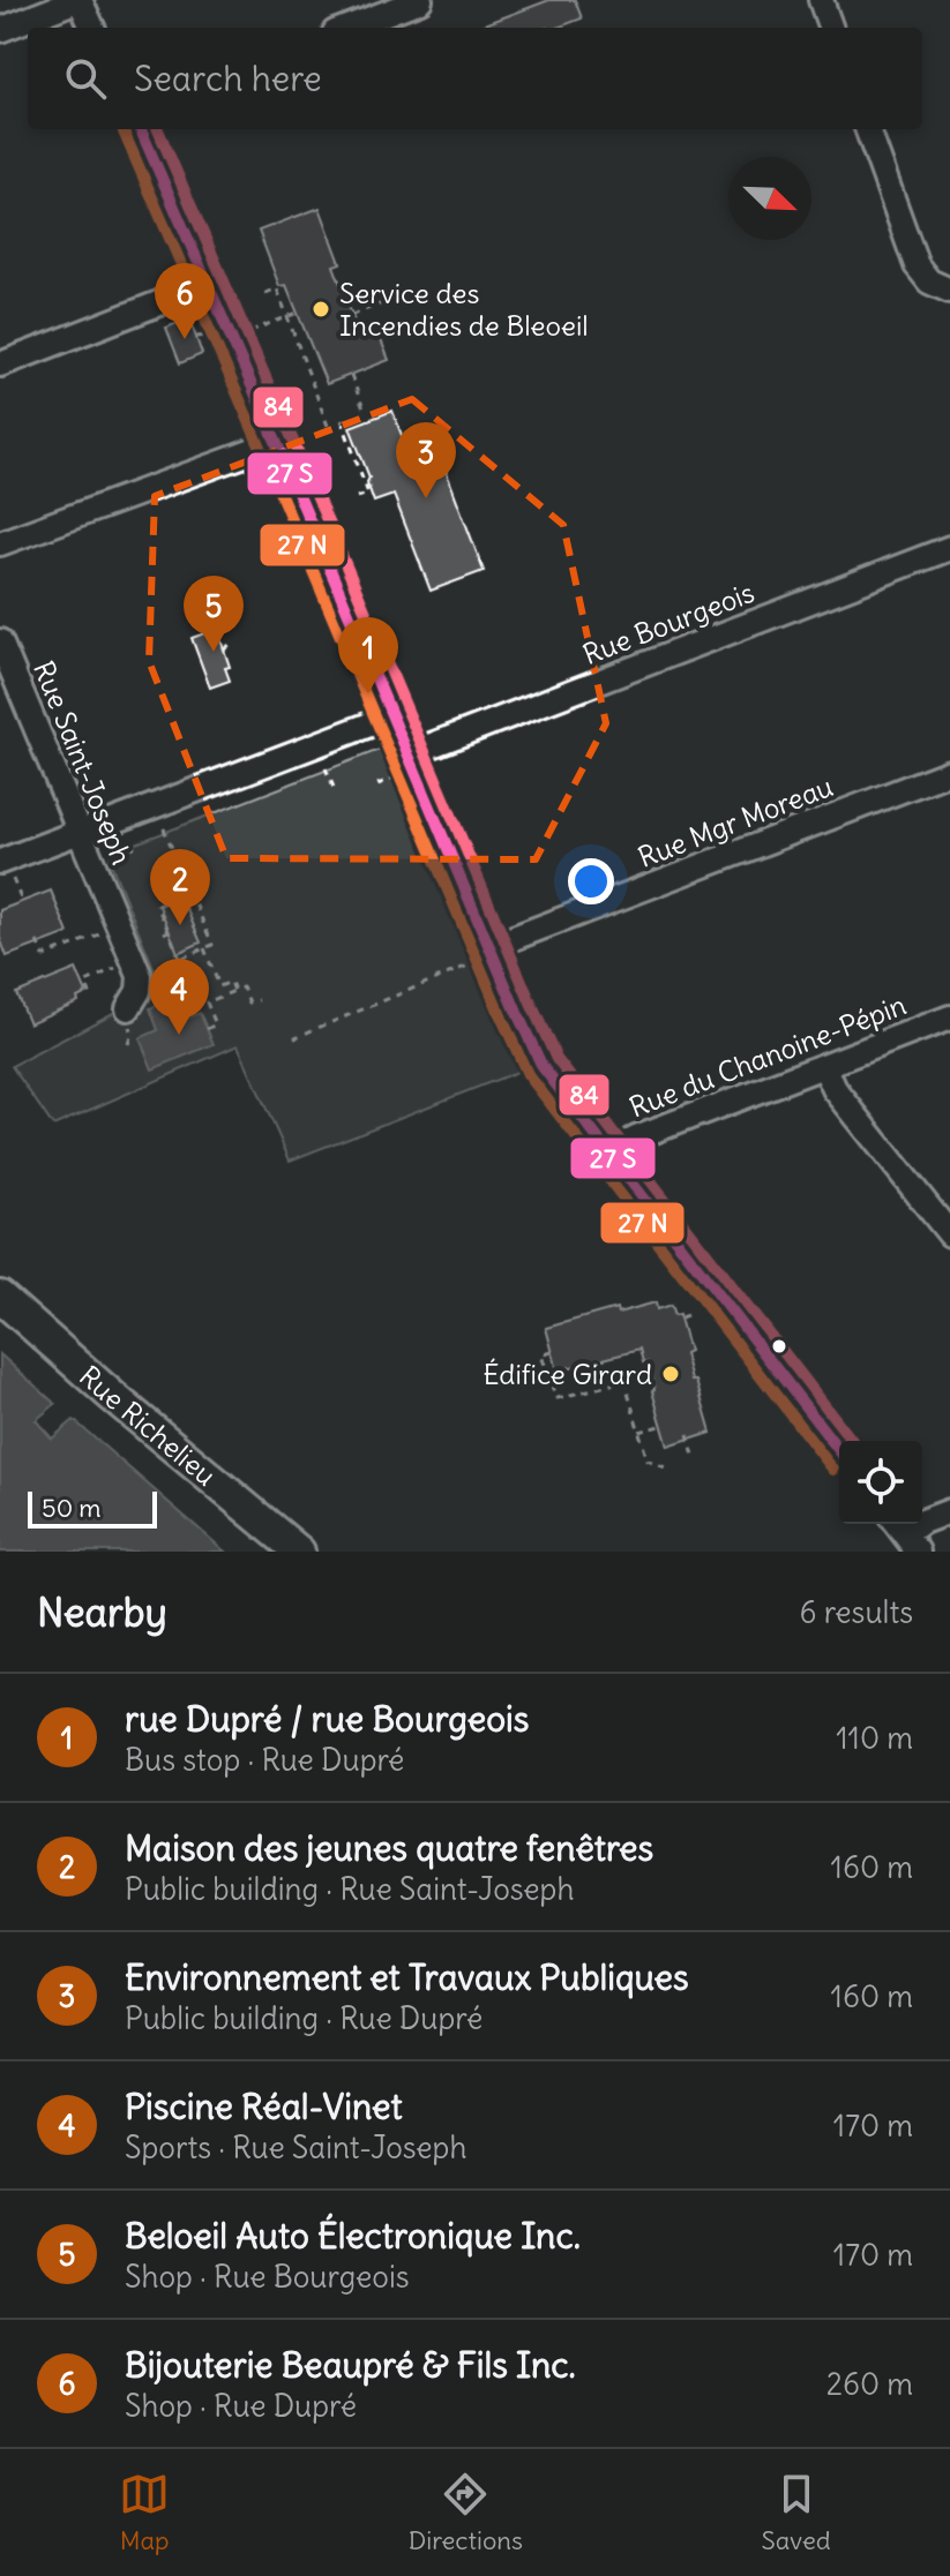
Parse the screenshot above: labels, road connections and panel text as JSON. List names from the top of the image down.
{
  "streets": {
    "main road": ["Rue Richelieu"],
    "street": [
      "Rue Bourgeois",
      "Rue Saint-Joseph",
      "Rue Mgr Moreau",
      "Rue du Chanoine-Pépin"
    ]
  },
  "places": ["Service des Incendies de Bleoeil", "Édifice Girard"],
  "lines": ["transit line 84"],
  "scale_bar": "50 m",
  "north": "bottom right",
  "page": {
    "search": "Search here",
    "pins": [
      "6",
      "3",
      "5",
      "1",
      "2",
      "4"
    ],
    "scale": "50 m",
    "heading": ["Nearby", "6 results"],
    "list": [
      {
        "mark": "1",
        "name": "rue Dupré / rue Bourgeois",
        "note": "Bus stop · Rue Dupré",
        "value": "110 m"
      },
      {
        "mark": "2",
        "name": "Maison des jeunes quatre fenêtres",
        "note": "Public building · Rue Saint-Joseph",
        "value": "160 m"
      },
      {
        "mark": "3",
        "name": "Environnement et Travaux Publiques",
        "note": "Public building · Rue Dupré",
        "value": "160 m"
      },
      {
        "mark": "4",
        "name": "Piscine Réal-Vinet",
        "note": "Sports · Rue Saint-Joseph",
        "value": "170 m"
      },
      {
        "mark": "5",
        "name": "Beloeil Auto Électronique Inc.",
        "note": "Shop · Rue Bourgeois",
        "value": "170 m"
      },
      {
        "mark": "6",
        "name": "Bijouterie Beaupré & Fils Inc.",
        "note": "Shop · Rue Dupré",
        "value": "260 m"
      }
    ],
    "nav": ["Map", "Directions", "Saved"]
  }
}
